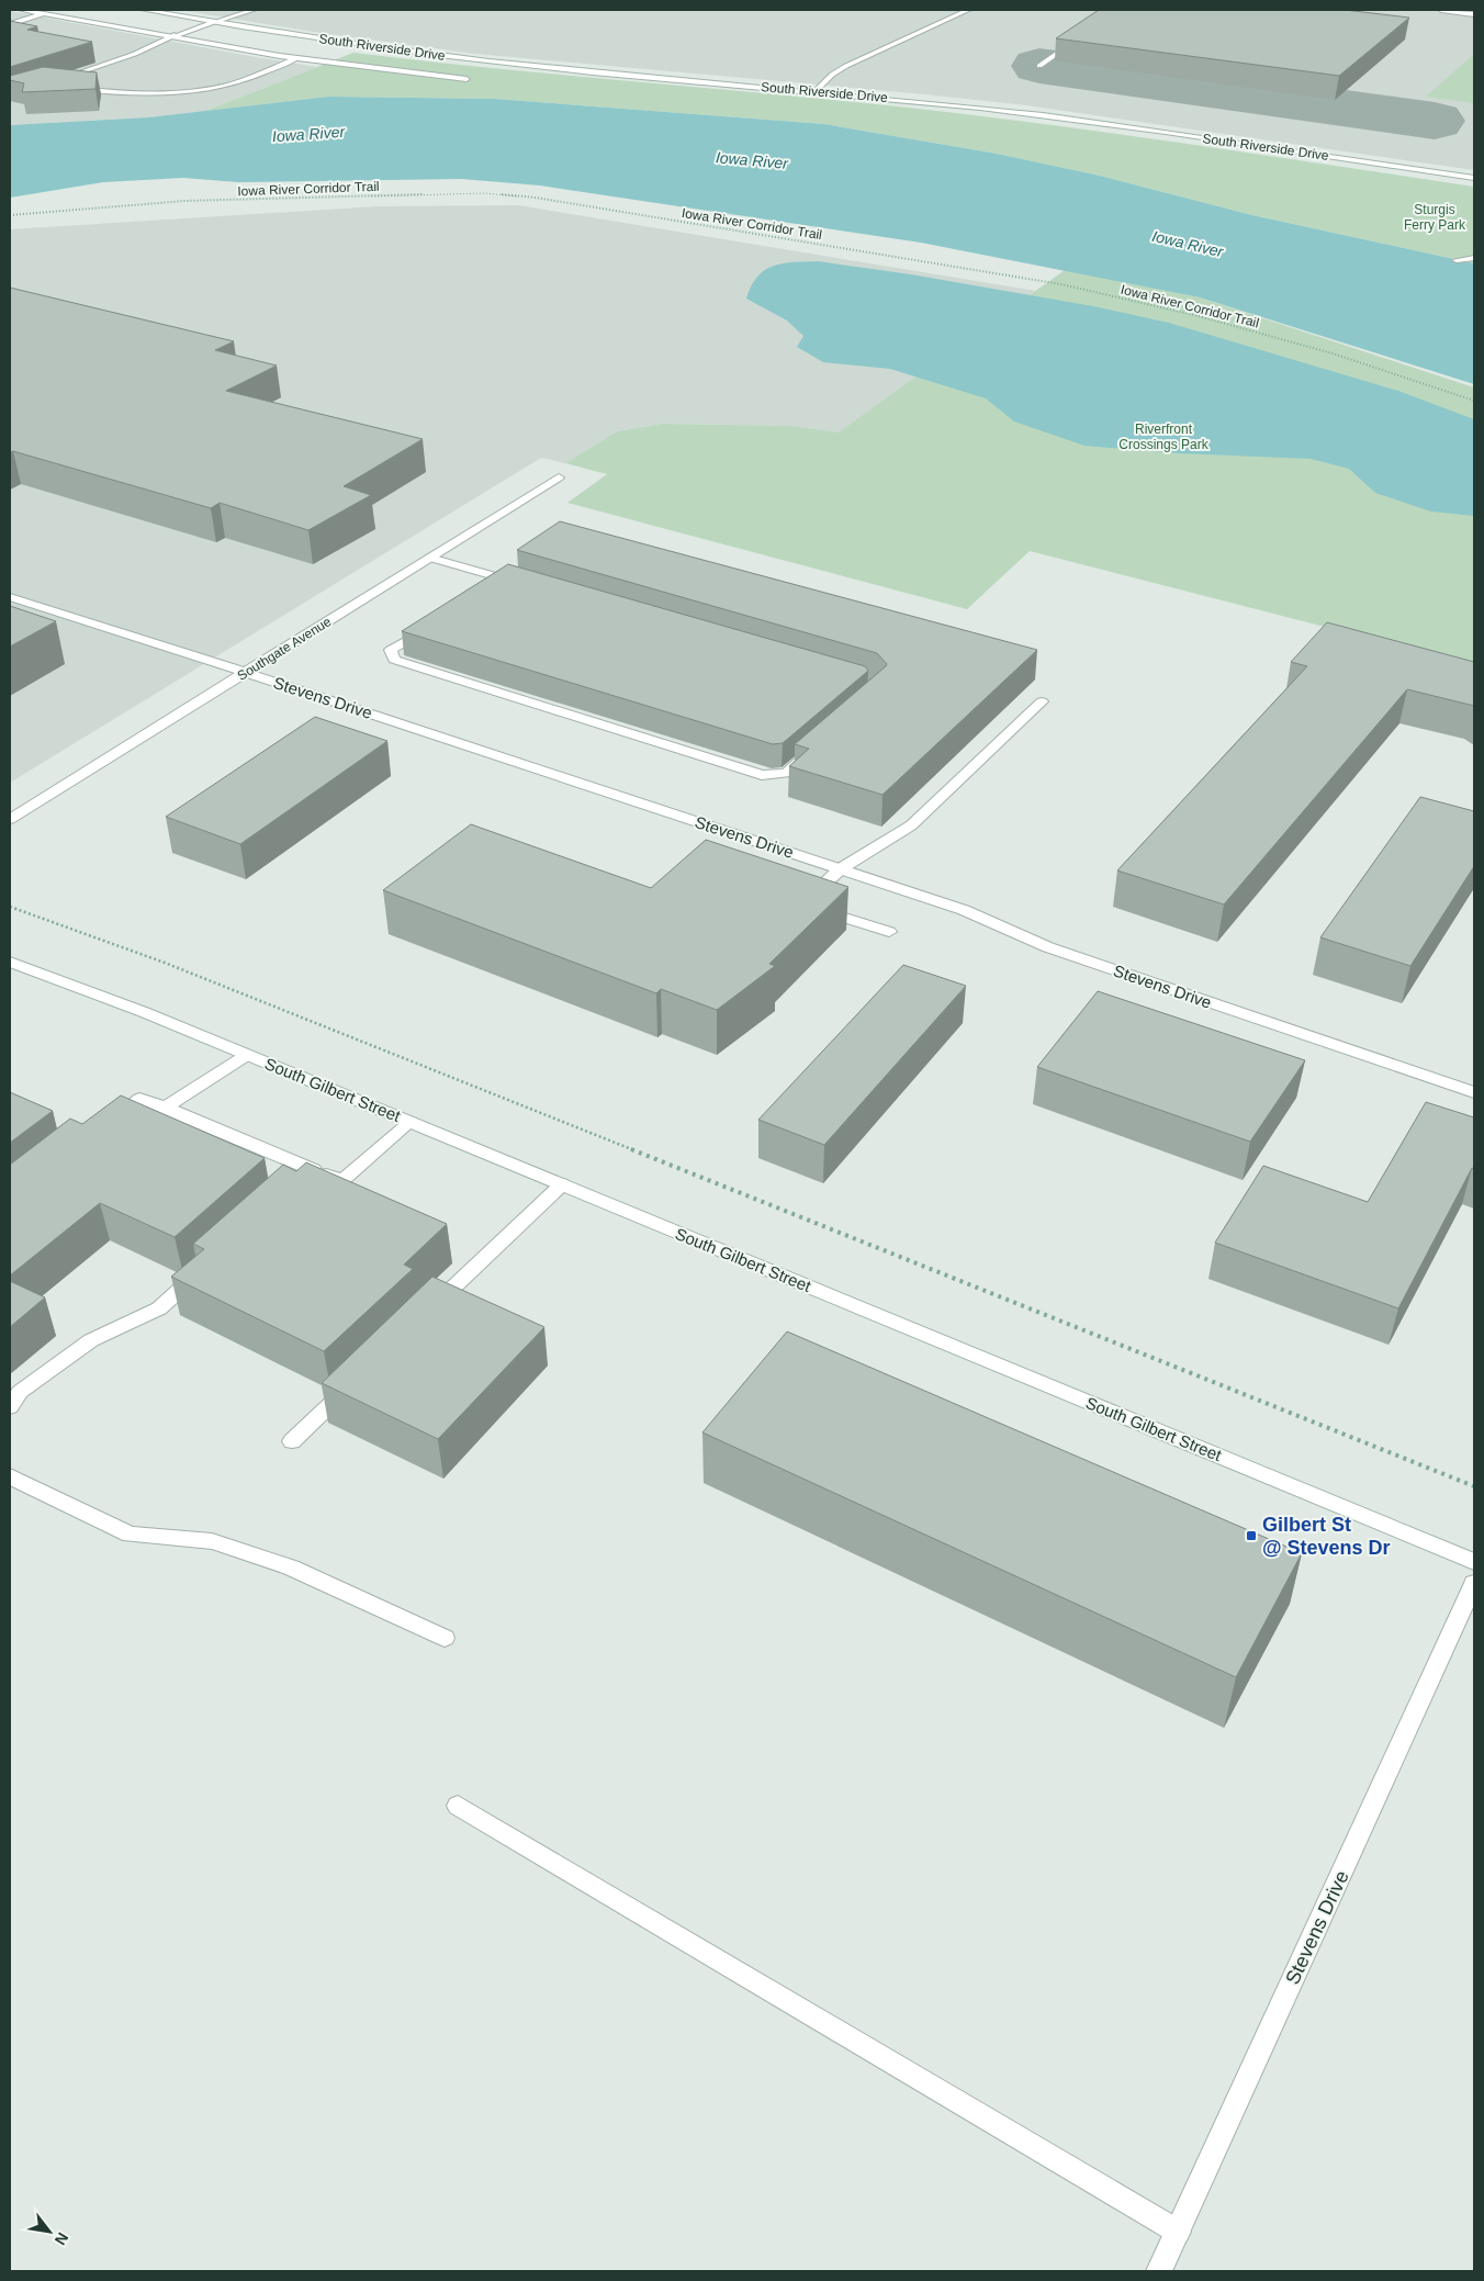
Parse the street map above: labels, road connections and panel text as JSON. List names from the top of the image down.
{
  "streets": {
    "street": [
      "South Riverside Drive",
      "Southgate Avenue",
      "Stevens Drive",
      "South Gilbert Street"
    ],
    "path": ["Iowa River Corridor Trail"]
  },
  "crossings": [
    ["Southgate Avenue", "Stevens Drive"]
  ],
  "water": ["Iowa River"],
  "parks": ["Sturgis Ferry Park", "Riverfront Crossings Park"],
  "places": {
    "transit": ["Gilbert St @ Stevens Dr"]
  },
  "north": "bottom right"
}
